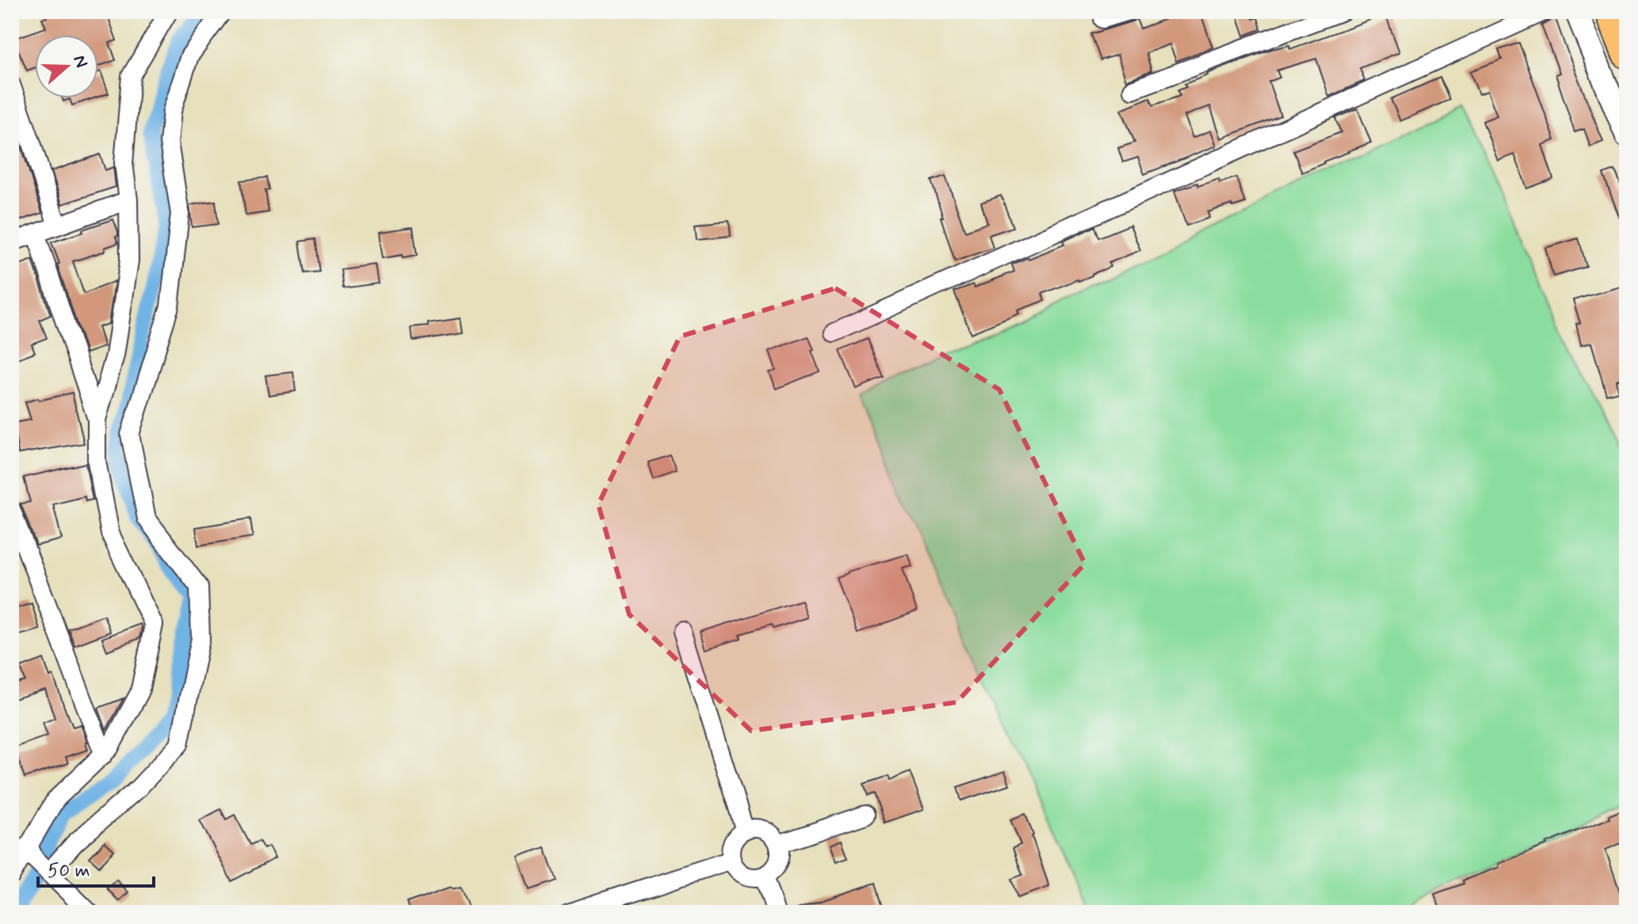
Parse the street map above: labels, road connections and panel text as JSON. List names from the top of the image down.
{
  "scale_bar": "50 m",
  "north": "right"
}
